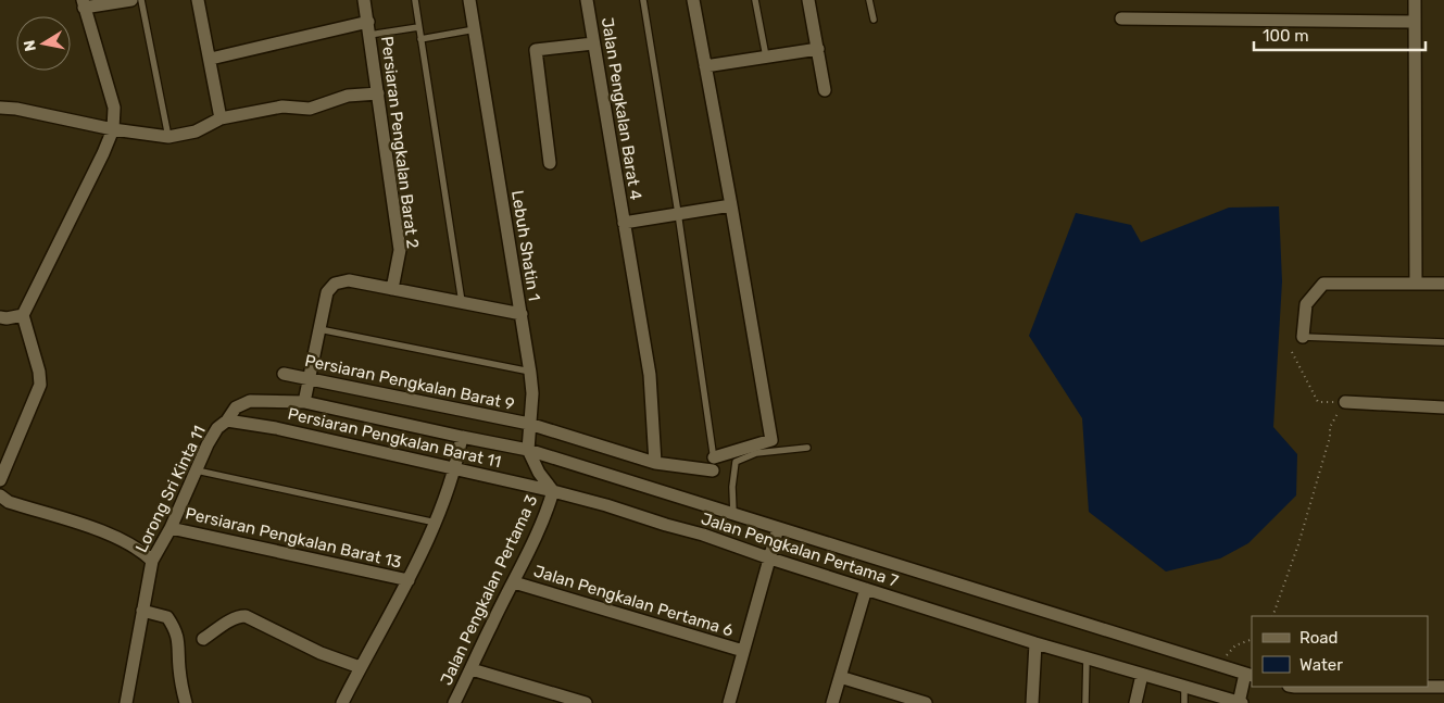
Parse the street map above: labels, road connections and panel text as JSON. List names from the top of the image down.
{
  "streets": {
    "street": [
      "Jalan Pengkalan Barat 4",
      "Persiaran Pengkalan Barat 2",
      "Lebuh Shatin 1",
      "Persiaran Pengkalan Barat 9",
      "Persiaran Pengkalan Barat 11",
      "Lorong Sri Kinta 11",
      "Persiaran Pengkalan Barat 13",
      "Jalan Pengkalan Pertama 7",
      "Jalan Pengkalan Pertama 3",
      "Jalan Pengkalan Pertama 6"
    ]
  },
  "crossings": [
    ["Jalan Pengkalan Barat 4", "Persiaran Pengkalan Barat 9"],
    ["Lebuh Shatin 1", "Persiaran Pengkalan Barat 9"],
    ["Lebuh Shatin 1", "Persiaran Pengkalan Barat 11"],
    ["Lebuh Shatin 1", "Lorong Sri Kinta 11"],
    ["Lebuh Shatin 1", "Jalan Pengkalan Pertama 7"],
    ["Lebuh Shatin 1", "Jalan Pengkalan Pertama 3"],
    ["Persiaran Pengkalan Barat 11", "Lorong Sri Kinta 11"],
    ["Persiaran Pengkalan Barat 11", "Jalan Pengkalan Pertama 7"],
    ["Persiaran Pengkalan Barat 11", "Jalan Pengkalan Pertama 3"],
    ["Lorong Sri Kinta 11", "Persiaran Pengkalan Barat 13"],
    ["Jalan Pengkalan Pertama 7", "Jalan Pengkalan Pertama 3"],
    ["Jalan Pengkalan Pertama 3", "Jalan Pengkalan Pertama 6"]
  ],
  "legend": ["Road", "Water"],
  "scale_bar": "100 m",
  "north": "left"
}
